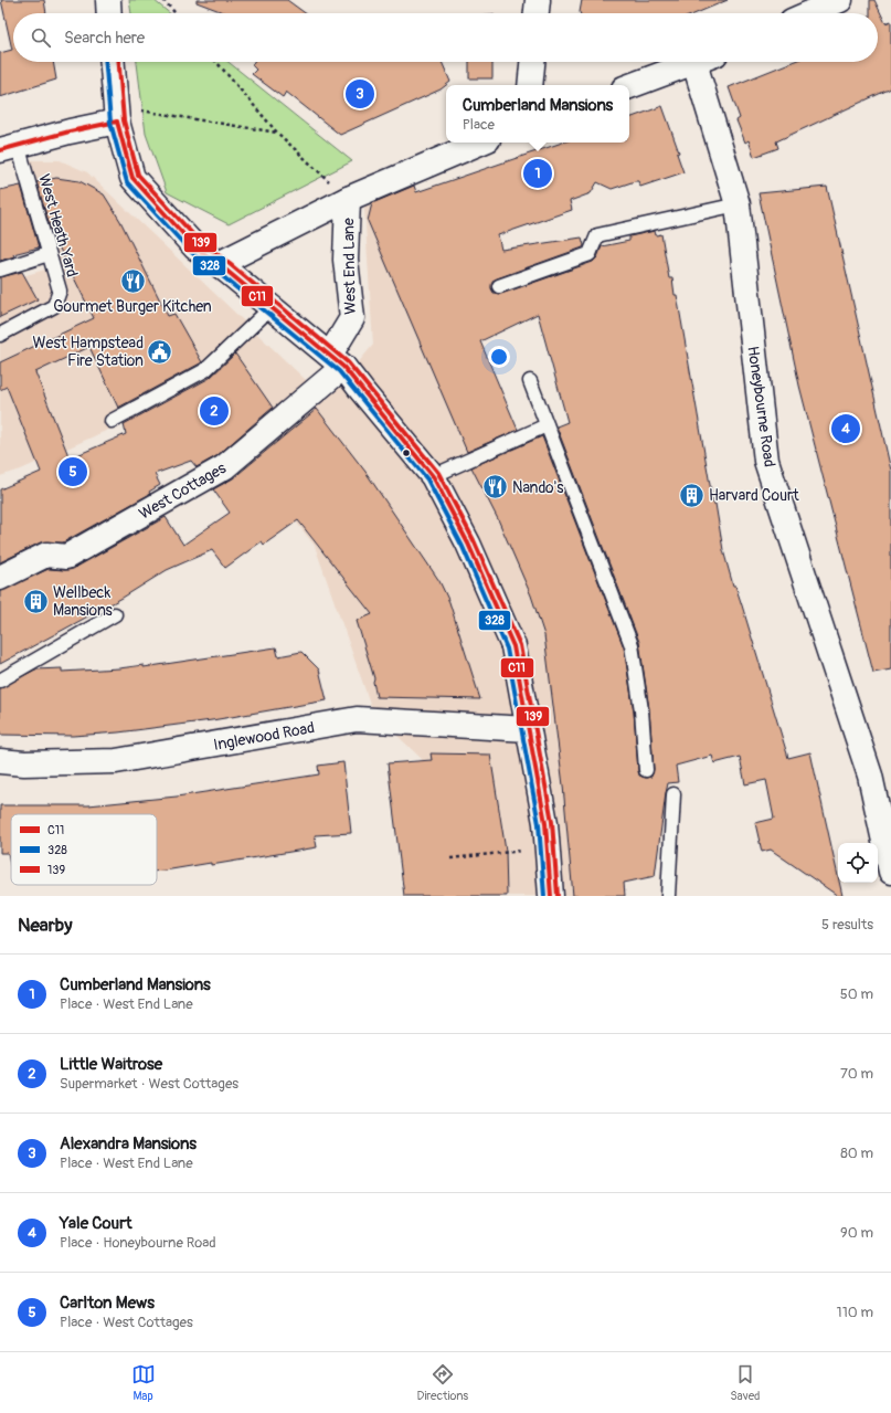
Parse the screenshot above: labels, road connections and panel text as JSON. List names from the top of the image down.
{
  "streets": {
    "street": [
      "West End Lane",
      "Honeybourne Road",
      "West Cottages",
      "Inglewood Road"
    ],
    "lane": ["West Heath Yard"]
  },
  "crossings": [
    ["West End Lane", "West Cottages"]
  ],
  "places": {
    "restaurant": ["Gourmet Burger Kitchen", "Nando's"],
    "public building": ["West Hampstead Fire Station"],
    "building": ["Harvard Court", "Wellbeck Mansions"]
  },
  "lines": ["transit line 328", "transit line 139", "transit line C11"],
  "legend": ["C11", "328", "139"],
  "page": {
    "search": "Search here",
    "pins": [
      "3",
      "1",
      "2",
      "4",
      "5"
    ],
    "popup": ["Cumberland Mansions", "Place"],
    "heading": ["Nearby", "5 results"],
    "list": [
      {
        "mark": "1",
        "name": "Cumberland Mansions",
        "note": "Place · West End Lane",
        "value": "50 m"
      },
      {
        "mark": "2",
        "name": "Little Waitrose",
        "note": "Supermarket · West Cottages",
        "value": "70 m"
      },
      {
        "mark": "3",
        "name": "Alexandra Mansions",
        "note": "Place · West End Lane",
        "value": "80 m"
      },
      {
        "mark": "4",
        "name": "Yale Court",
        "note": "Place · Honeybourne Road",
        "value": "90 m"
      },
      {
        "mark": "5",
        "name": "Carlton Mews",
        "note": "Place · West Cottages",
        "value": "110 m"
      }
    ],
    "nav": ["Map", "Directions", "Saved"]
  }
}
